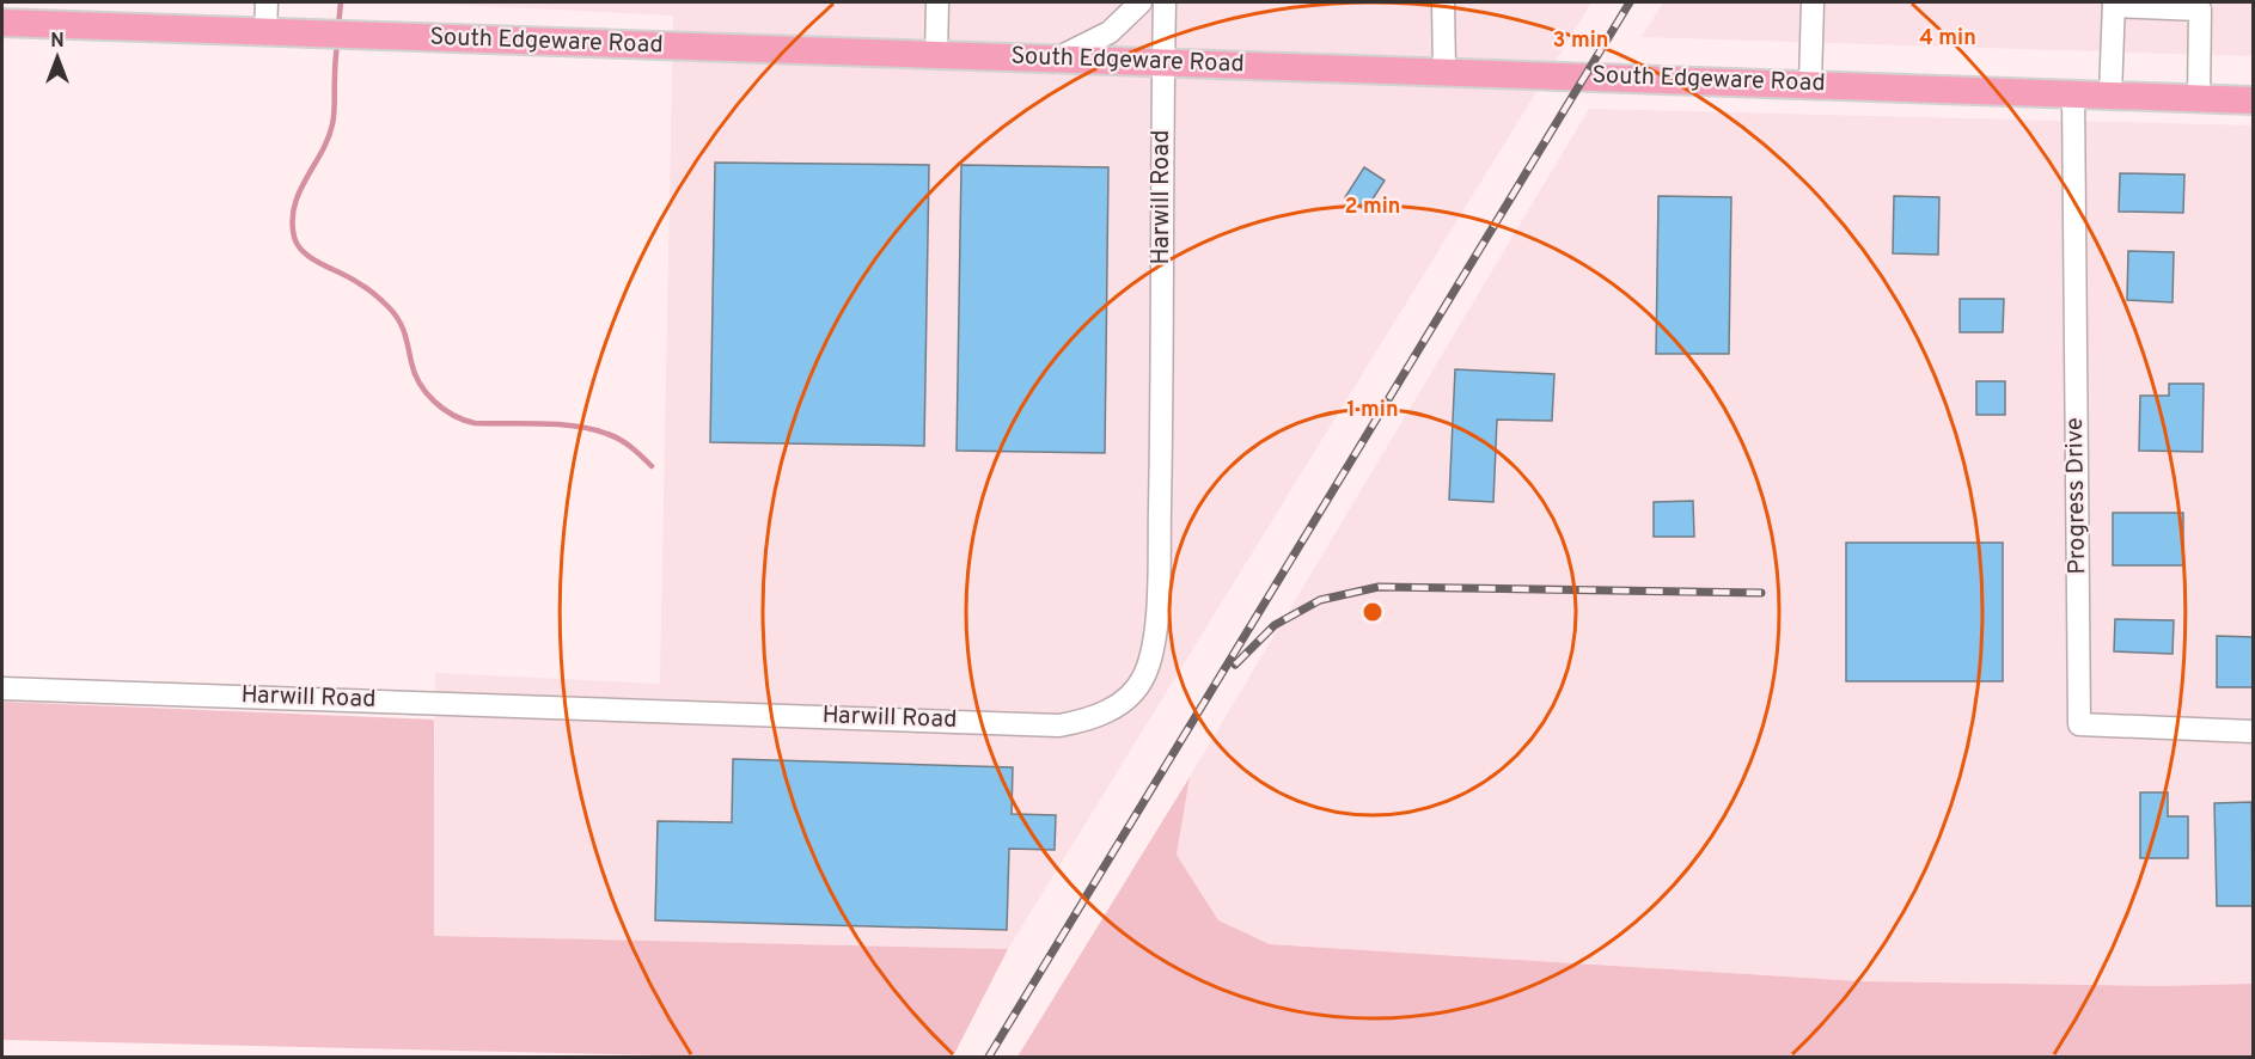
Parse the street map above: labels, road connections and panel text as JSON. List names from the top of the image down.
{
  "streets": {
    "main road": ["South Edgeware Road"],
    "street": ["Harwill Road", "Progress Drive"]
  },
  "crossings": [
    ["South Edgeware Road", "Harwill Road"],
    ["South Edgeware Road", "Progress Drive"]
  ],
  "north": "top",
  "rings": [
    "4 min",
    "3 min",
    "2 min",
    "1 min"
  ]
}
